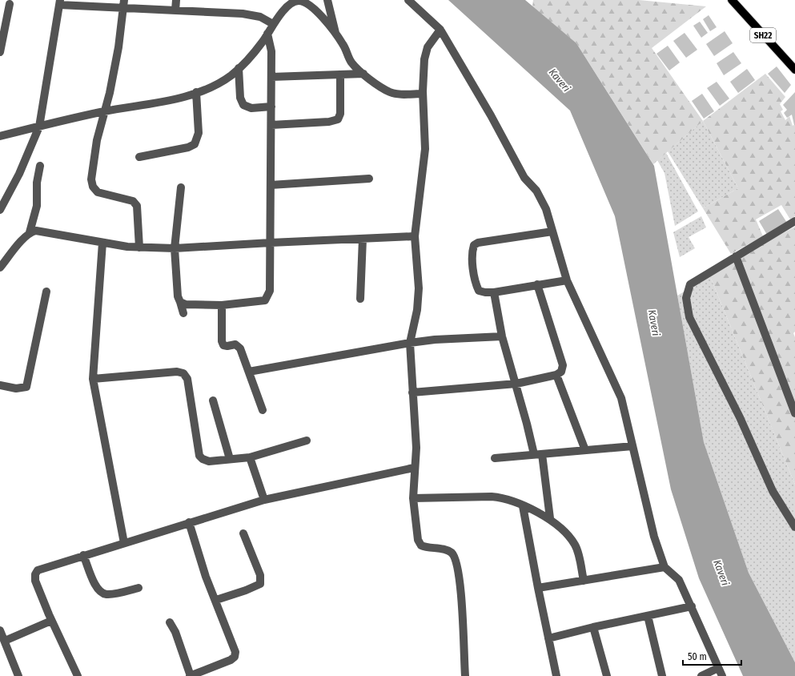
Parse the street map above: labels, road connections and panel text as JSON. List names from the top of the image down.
{
  "streets": {
    "main road": ["SH22"]
  },
  "water": ["Kaveri"],
  "scale_bar": "50 m"
}
